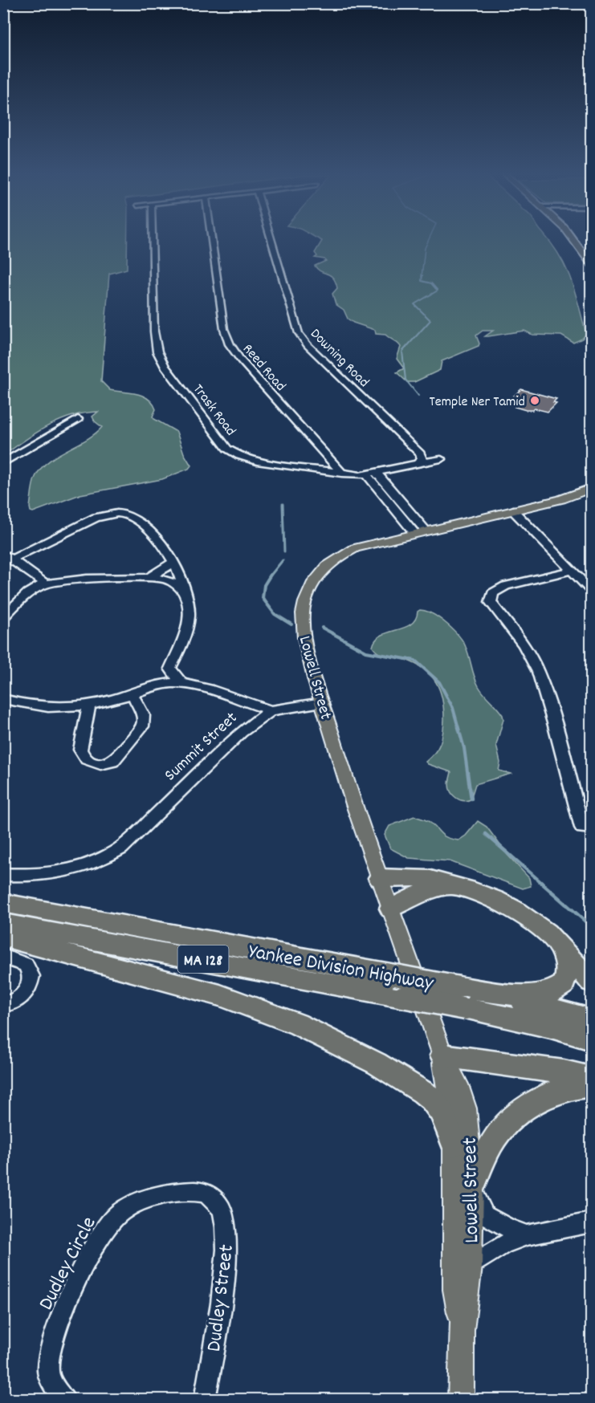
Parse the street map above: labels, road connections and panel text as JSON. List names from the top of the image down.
{
  "streets": {
    "highway": ["MA 128", "Yankee Division Highway"],
    "main road": ["Lowell Street"],
    "street": [
      "Downing Road",
      "Reed Road",
      "Trask Road",
      "Summit Street",
      "Dudley Circle",
      "Dudley Street"
    ]
  },
  "crossings": [
    ["Downing Road", "Trask Road"],
    ["Reed Road", "Trask Road"],
    ["Lowell Street", "Summit Street"],
    ["Dudley Circle", "Dudley Street"]
  ],
  "places": ["Temple Ner Tamid"]
}
